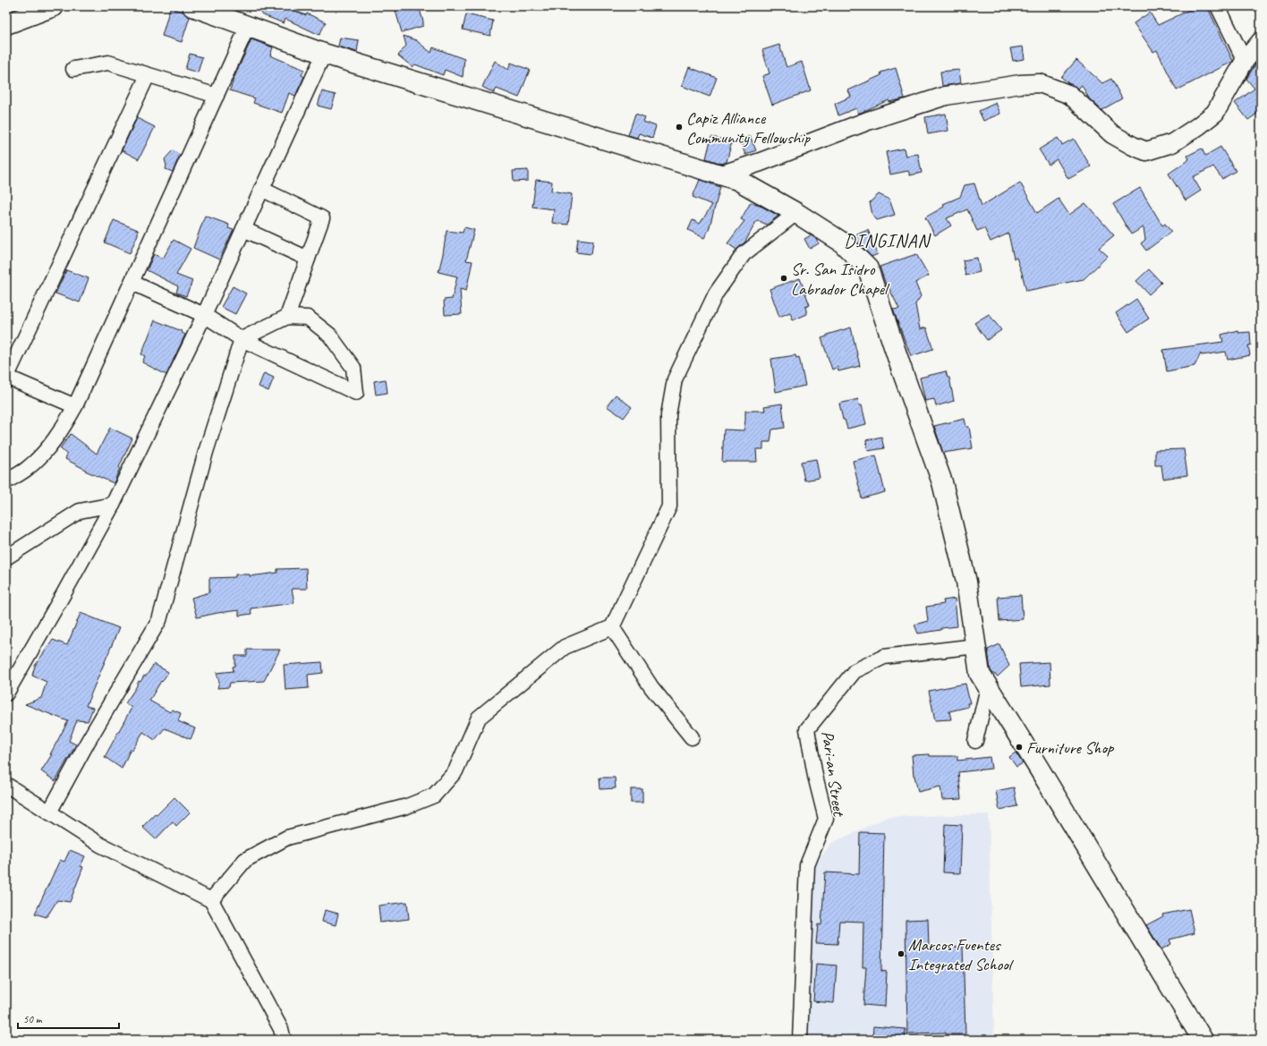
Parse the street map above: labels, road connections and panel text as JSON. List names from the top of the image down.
{
  "streets": {
    "street": ["Pari-an Street"]
  },
  "districts": ["DINGINAN"],
  "places": [
    "Capiz Alliance Community Fellowship",
    "Sr. San Isidro Labrador Chapel",
    "Furniture Shop",
    "Marcos Fuentes Integrated School"
  ],
  "scale_bar": "50 m"
}
